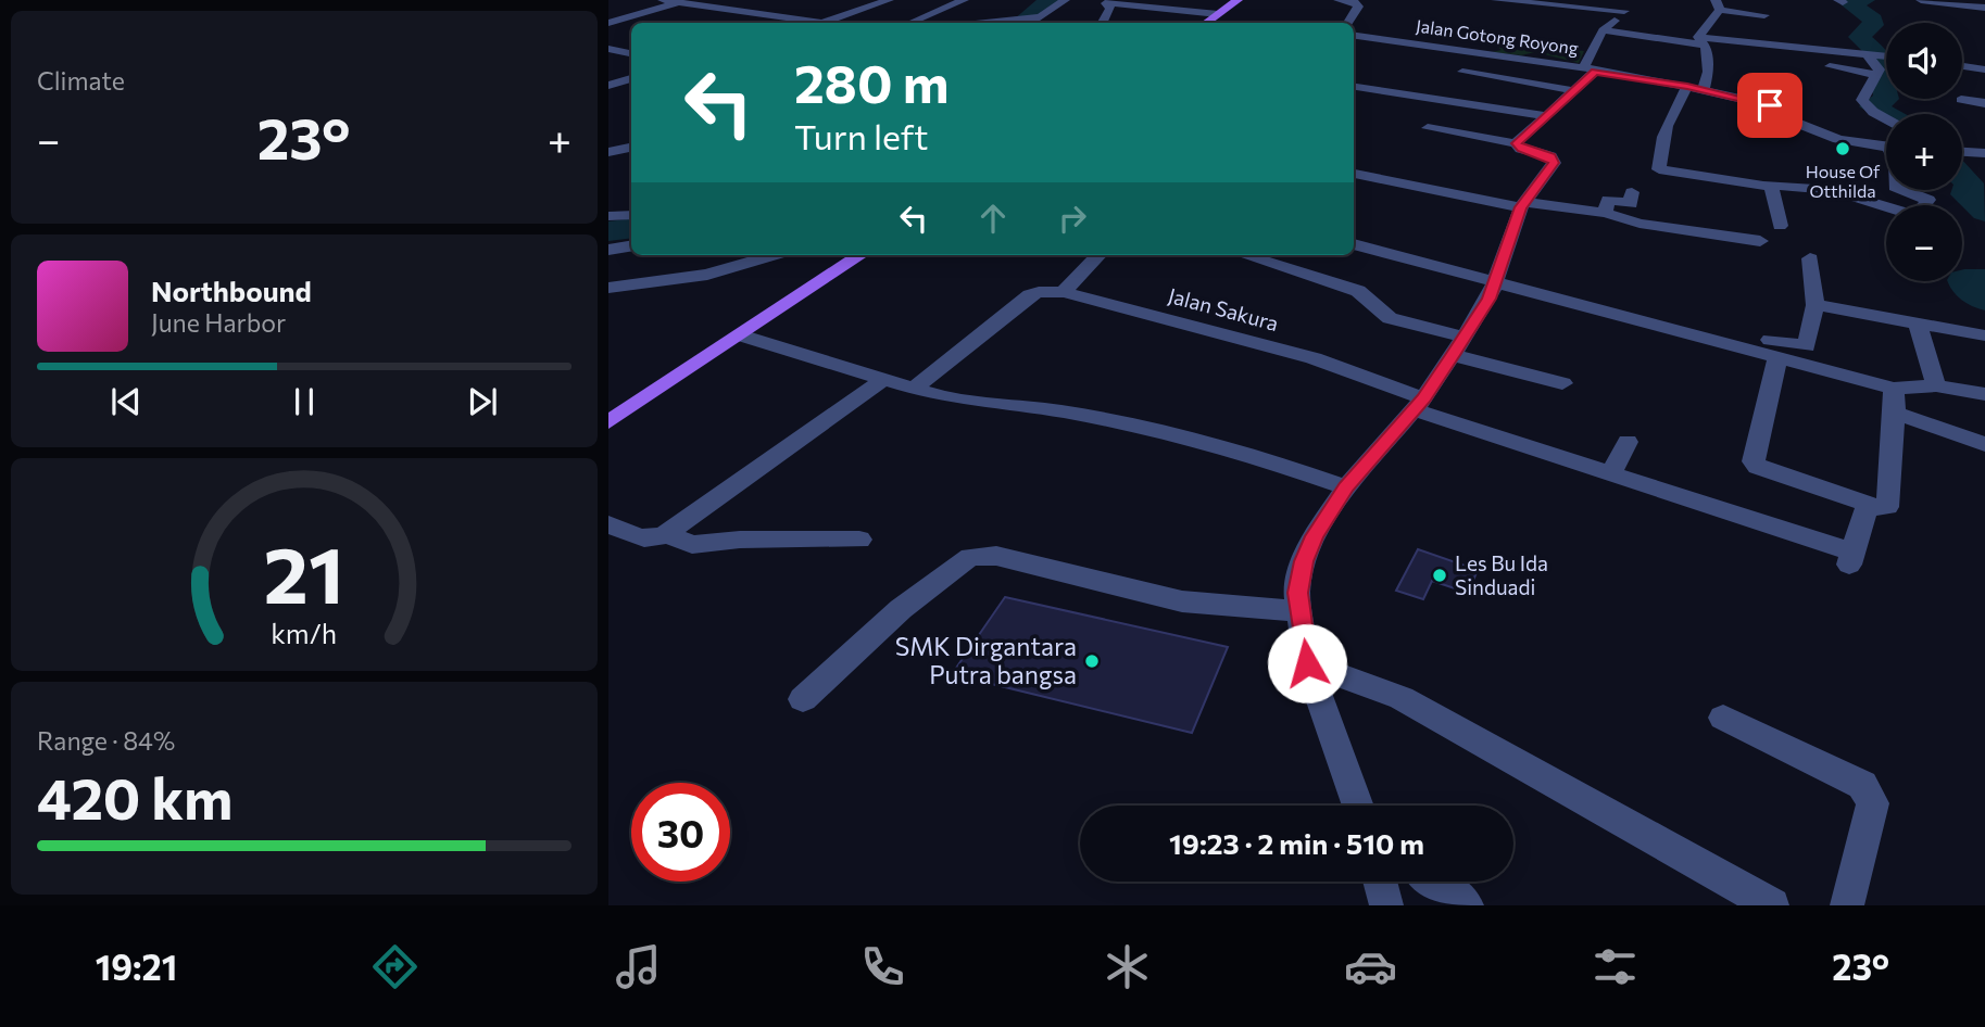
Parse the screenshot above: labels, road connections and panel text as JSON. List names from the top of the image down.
{
  "streets": {
    "street": ["Jalan Gotong Royong", "Jalan Sakura"]
  },
  "places": ["House Of Otthilda", "Les Bu Ida Sinduadi", "SMK Dirgantara Putra bangsa"],
  "page": {
    "tile": [
      "Climate",
      ["Range · 84%", "420 km"]
    ],
    "map_buttons": ["+", "−"],
    "turn": ["280 m", "Turn left"],
    "heat": ["−", "23°", "+"],
    "song": ["Northbound", "June Harbor"],
    "limit": "30",
    "trip": "19:23 · 2 min · 510 m",
    "tabs": ["19:21", "23°"],
    "gauge": ["21", "km/h"]
  }
}
